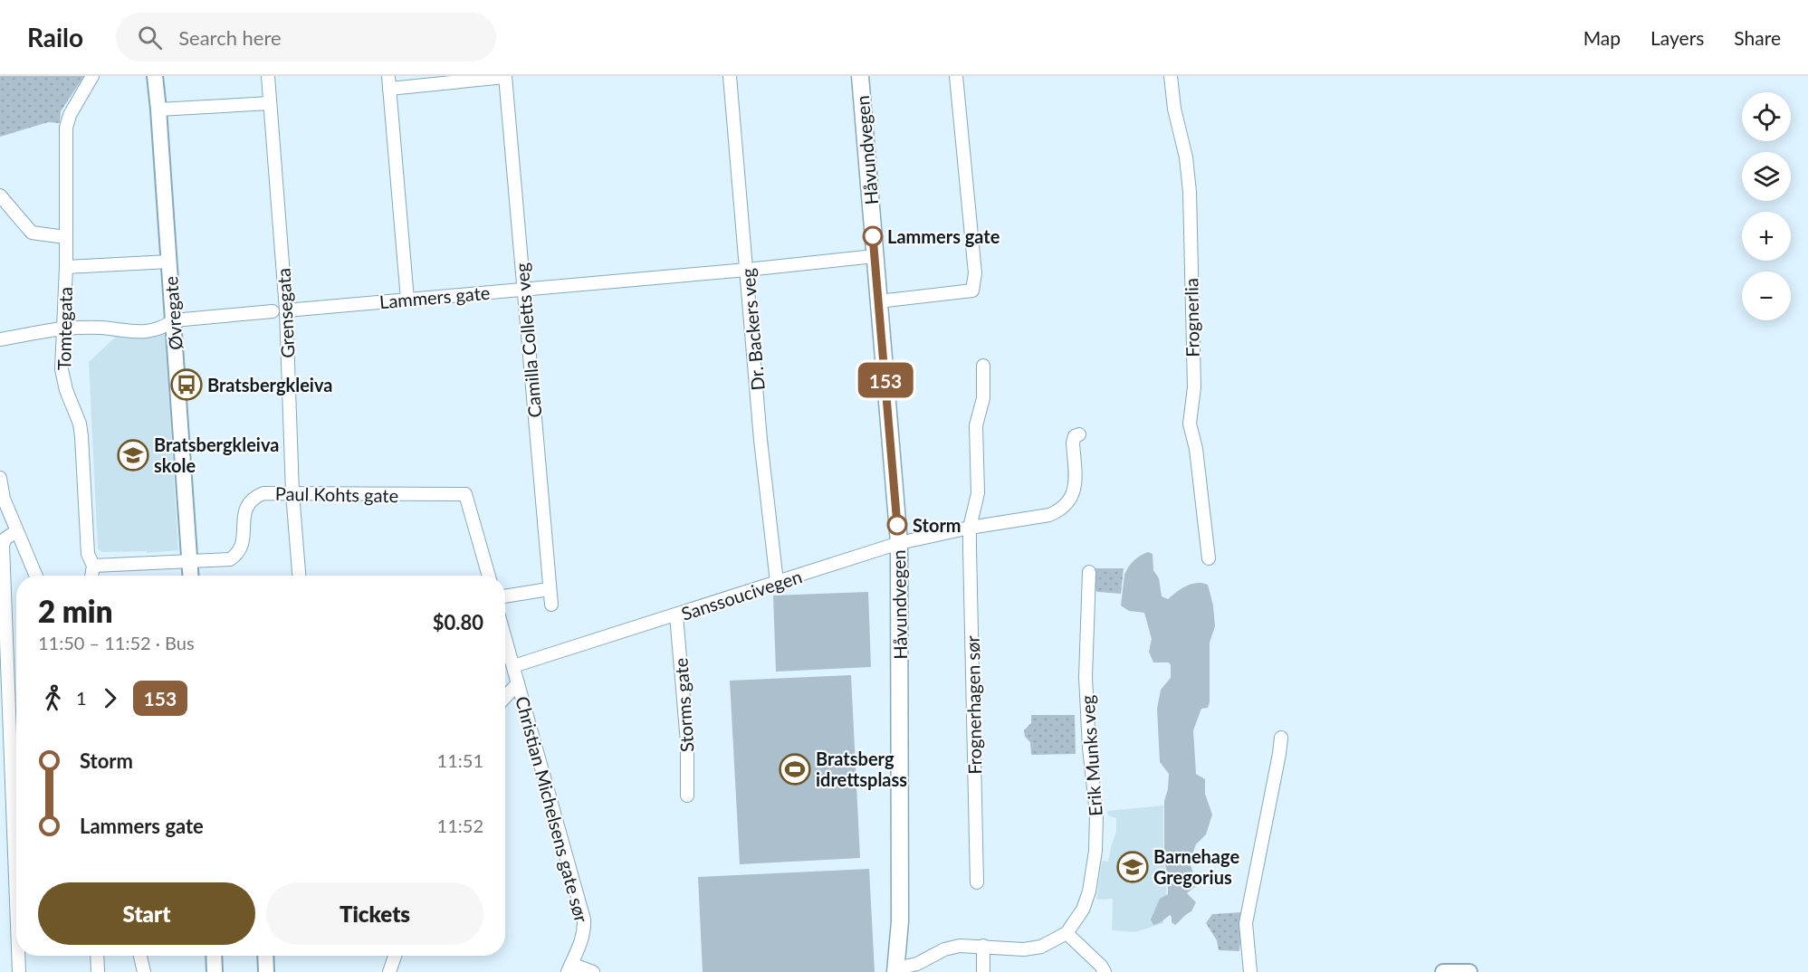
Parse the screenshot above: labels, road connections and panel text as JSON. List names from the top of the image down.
{
  "streets": {
    "main road": ["Håvundvegen"],
    "street": [
      "Lammers gate",
      "Øvregate",
      "Grensegata",
      "Frognerlia",
      "Tomtegata",
      "Dr. Backers veg",
      "Camilla Colletts veg",
      "Paul Kohts gate",
      "Sanssoucivegen",
      "Storms gate",
      "Frognerhagen sør",
      "Erik Munks veg",
      "Christian Michelsens gate sør"
    ]
  },
  "crossings": [
    ["Håvundvegen", "Lammers gate"],
    ["Håvundvegen", "Sanssoucivegen"],
    ["Håvundvegen", "Erik Munks veg"],
    ["Lammers gate", "Grensegata"],
    ["Lammers gate", "Dr. Backers veg"],
    ["Lammers gate", "Camilla Colletts veg"],
    ["Øvregate", "Paul Kohts gate"],
    ["Grensegata", "Paul Kohts gate"],
    ["Tomtegata", "Paul Kohts gate"],
    ["Dr. Backers veg", "Sanssoucivegen"],
    ["Sanssoucivegen", "Storms gate"],
    ["Sanssoucivegen", "Frognerhagen sør"],
    ["Sanssoucivegen", "Christian Michelsens gate sør"]
  ],
  "places": {
    "other": ["Lammers gate", "Storm"],
    "bus stop": ["Bratsbergkleiva"],
    "school or university": ["Bratsbergkleiva skole", "Barnehage Gregorius"],
    "sports": ["Bratsberg idrettsplass"]
  },
  "lines": ["bus line 153"],
  "page": {
    "header": "Railo",
    "search": "Search here",
    "nav": ["Map", "Layers", "Share"],
    "on_map": "153",
    "map_buttons": ["+", "−"],
    "heading": ["2 min", "11:50 – 11:52 · Bus", "$0.80"],
    "legs": ["1", "153"],
    "list": [
      {
        "name": "Storm",
        "value": "11:51"
      },
      {
        "name": "Lammers gate",
        "value": "11:52"
      }
    ],
    "buttons": ["Start", "Tickets"]
  }
}
